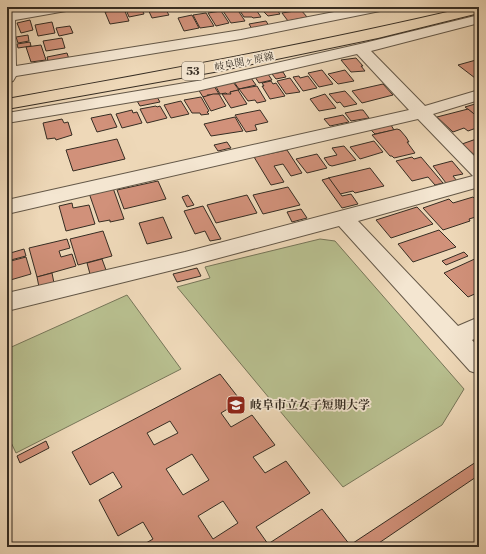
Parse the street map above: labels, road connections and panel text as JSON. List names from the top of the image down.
{
  "streets": {
    "main road": ["岐阜関ヶ原線", "53"]
  },
  "places": {
    "school or university": ["岐阜市立女子短期大学"]
  }
}
